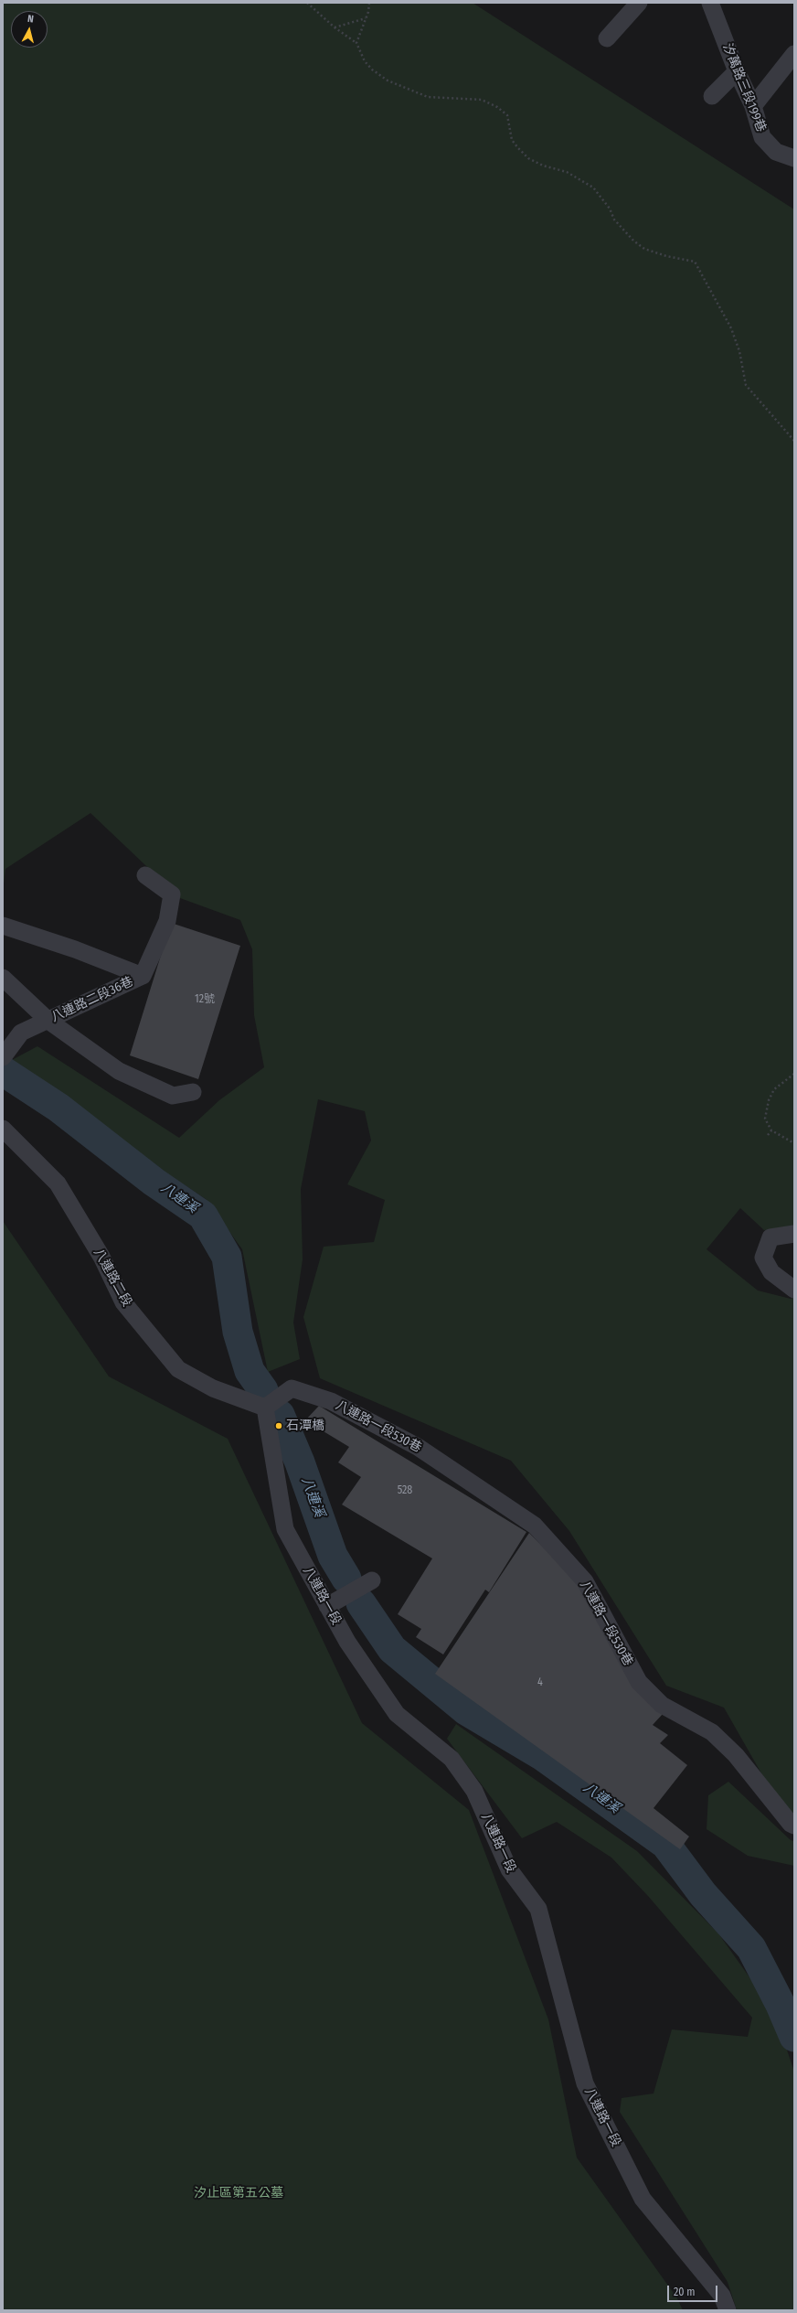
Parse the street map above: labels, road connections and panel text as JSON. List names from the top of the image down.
{
  "streets": {
    "street": [
      "汐萬路三段199巷",
      "八連路二段36巷",
      "八連路二段",
      "八連路一段530巷",
      "八連路一段"
    ]
  },
  "crossings": [
    ["八連路二段", "八連路一段530巷"],
    ["八連路二段", "八連路一段"],
    ["八連路一段530巷", "八連路一段"]
  ],
  "water": ["八連溪"],
  "parks": ["汐止區第五公墓"],
  "places": ["石潭橋"],
  "house_numbers": ["12號", "528", "4"],
  "scale_bar": "20 m",
  "north": "top"
}
